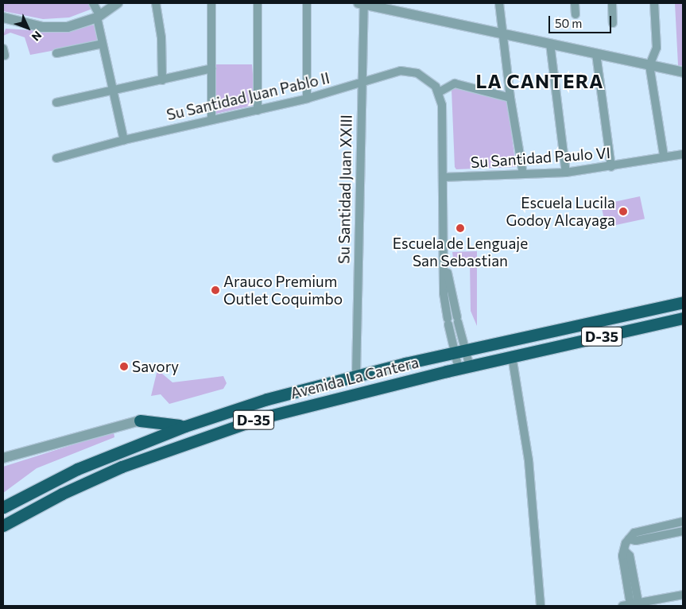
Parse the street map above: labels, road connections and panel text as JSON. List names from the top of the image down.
{
  "streets": {
    "highway": ["D-35", "Avenida La Cantera"],
    "street": ["Su Santidad Juan Pablo II", "Su Santidad Paulo VI", "Su Santidad Juan XXIII"]
  },
  "crossings": [
    ["Su Santidad Juan Pablo II", "Su Santidad Juan XXIII"],
    ["Su Santidad Juan XXIII", "Avenida La Cantera"]
  ],
  "districts": ["LA CANTERA"],
  "places": [
    "Escuela Lucila Godoy Alcayaga",
    "Escuela de Lenguaje San Sebastian",
    "Arauco Premium Outlet Coquimbo",
    "Savory"
  ],
  "scale_bar": "50 m",
  "north": "bottom right"
}
